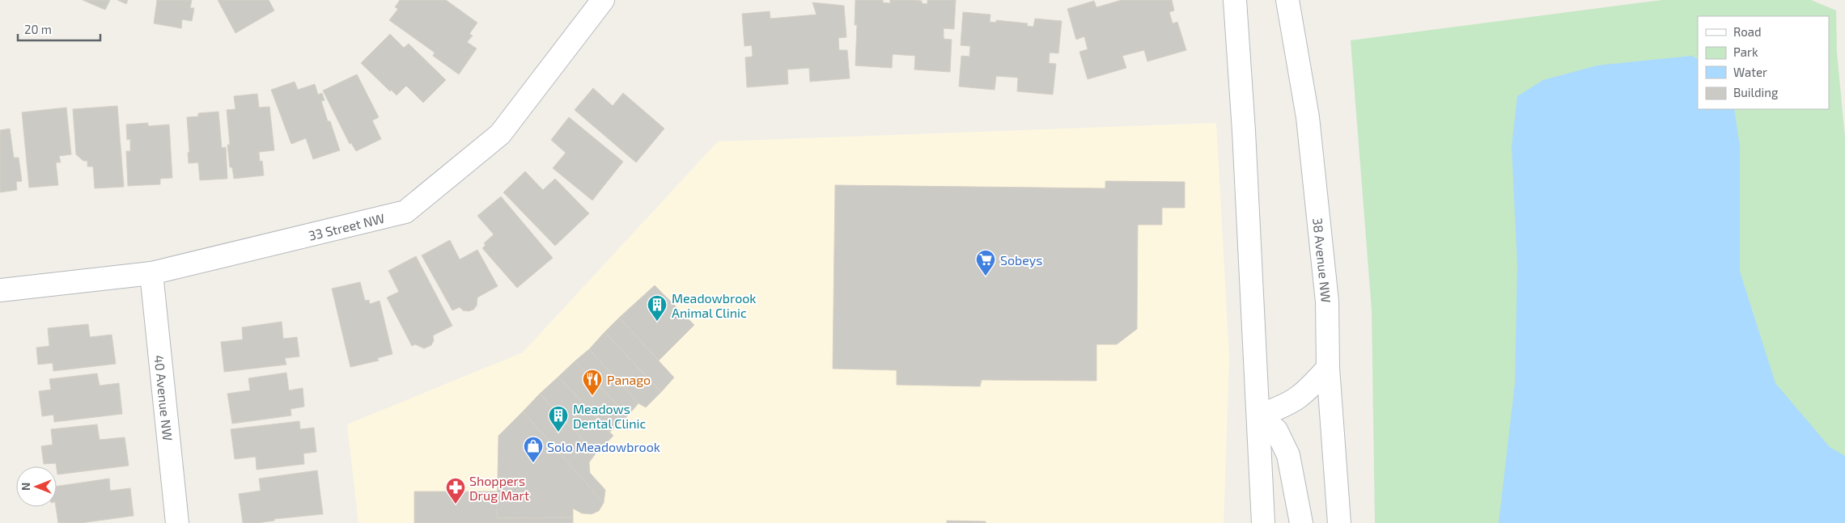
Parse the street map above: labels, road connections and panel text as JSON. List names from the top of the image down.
{
  "streets": {
    "main road": ["33 Street NW", "38 Avenue NW", "40 Avenue NW"]
  },
  "crossings": [
    ["33 Street NW", "40 Avenue NW"]
  ],
  "places": {
    "supermarket": ["Sobeys"],
    "building": ["Meadowbrook Animal Clinic", "Meadows Dental Clinic"],
    "restaurant": ["Panago"],
    "shop": ["Solo Meadowbrook"],
    "pharmacy": ["Shoppers Drug Mart"]
  },
  "legend": [
    "Road",
    "Park",
    "Water",
    "Building"
  ],
  "scale_bar": "20 m",
  "north": "left"
}
